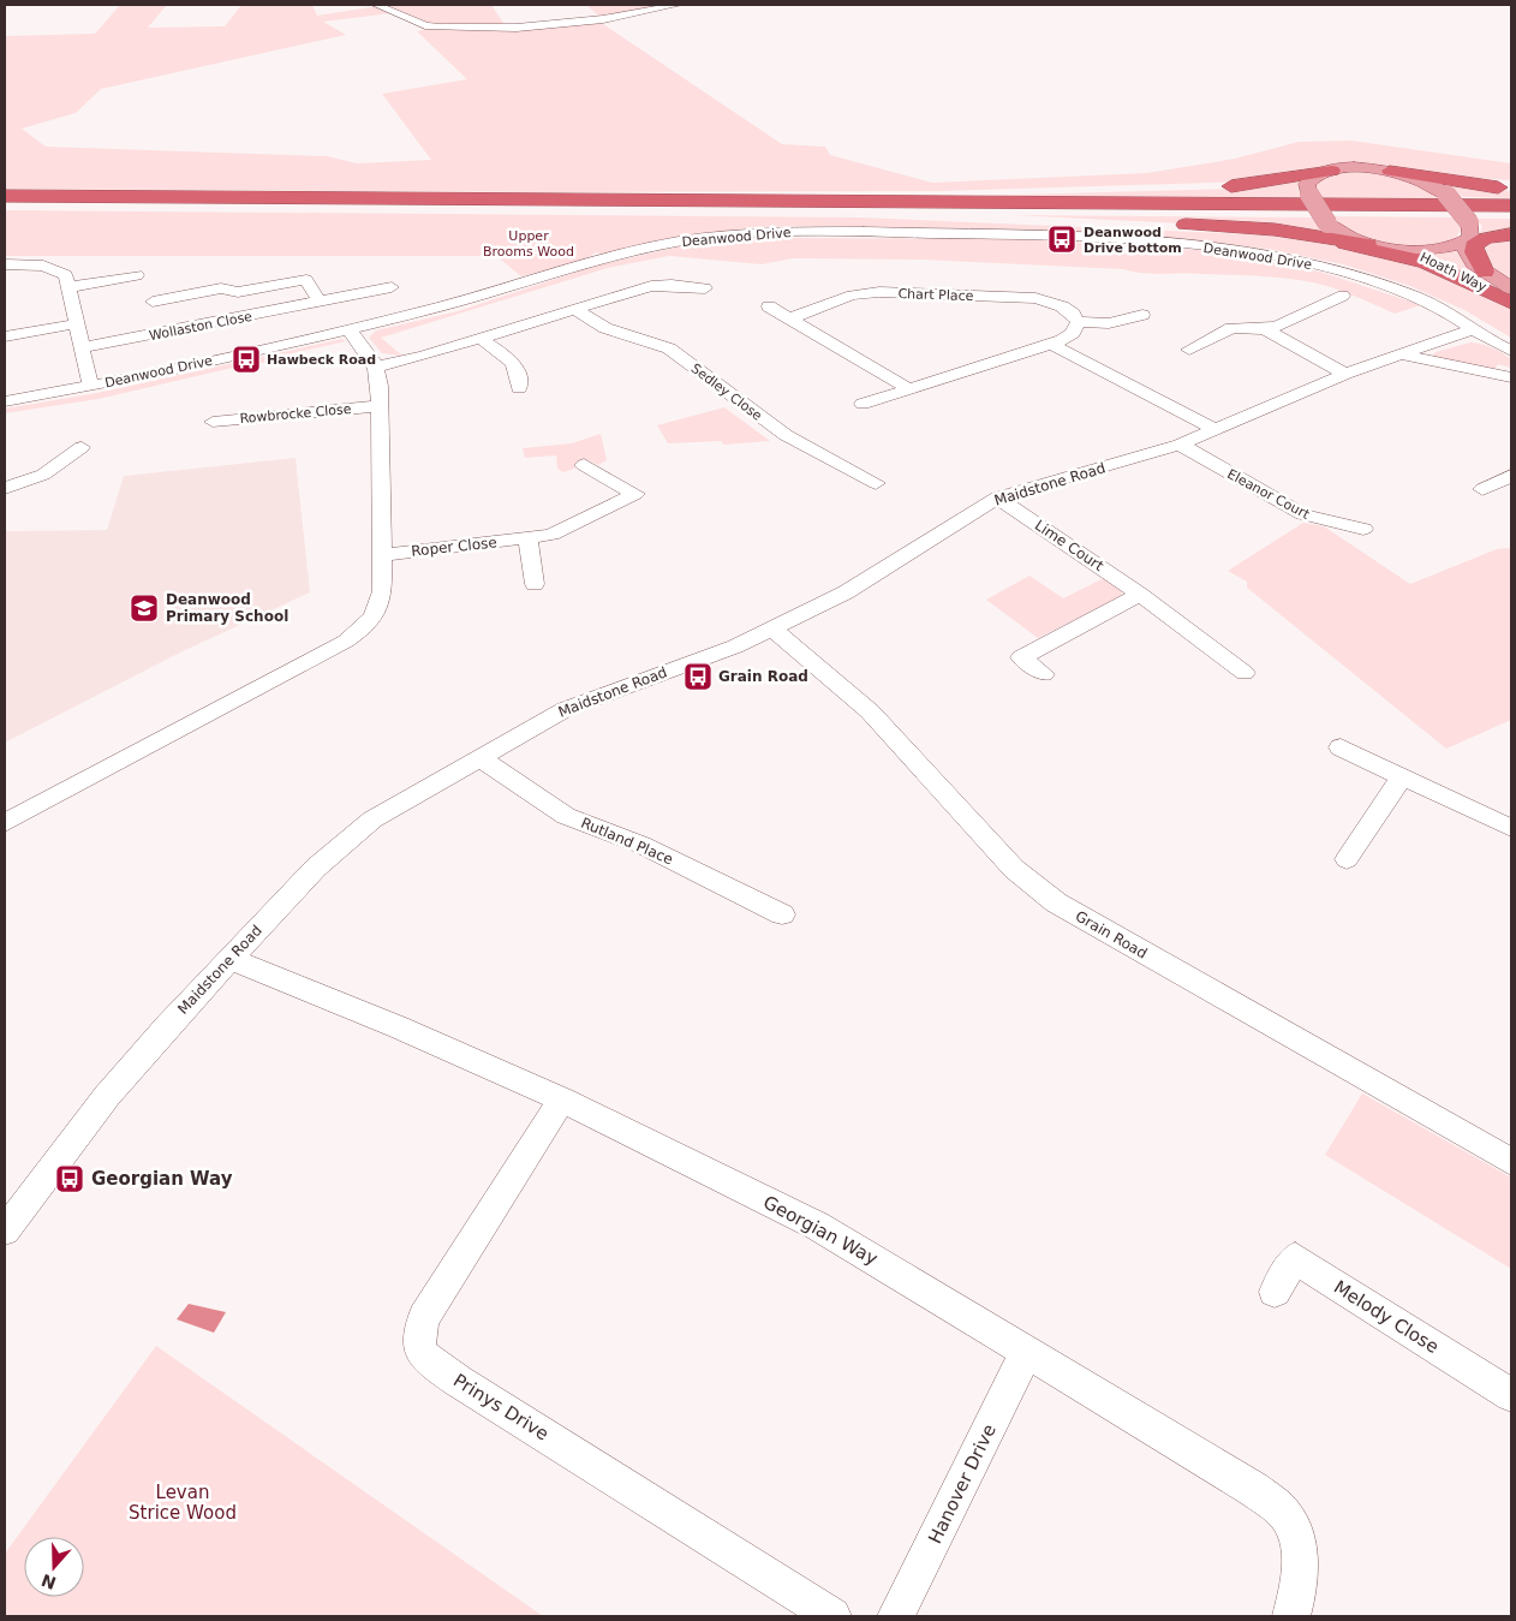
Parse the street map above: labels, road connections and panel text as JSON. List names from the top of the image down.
{
  "streets": {
    "main road": ["Hoath Way"],
    "street": [
      "Deanwood Drive",
      "Chart Place",
      "Wollaston Close",
      "Sedley Close",
      "Rowbrocke Close",
      "Maidstone Road",
      "Eleanor Court",
      "Lime Court",
      "Roper Close",
      "Rutland Place",
      "Grain Road",
      "Georgian Way",
      "Melody Close",
      "Prinys Drive",
      "Hanover Drive"
    ]
  },
  "crossings": [
    ["Deanwood Drive", "Maidstone Road"],
    ["Maidstone Road", "Eleanor Court"],
    ["Maidstone Road", "Lime Court"],
    ["Maidstone Road", "Rutland Place"],
    ["Maidstone Road", "Grain Road"],
    ["Maidstone Road", "Georgian Way"],
    ["Georgian Way", "Prinys Drive"],
    ["Georgian Way", "Hanover Drive"]
  ],
  "parks": ["Upper Brooms Wood", "Levan Strice Wood"],
  "places": {
    "bus stop": [
      "Deanwood Drive bottom",
      "Hawbeck Road",
      "Grain Road",
      "Georgian Way"
    ],
    "school or university": ["Deanwood Primary School"]
  },
  "north": "bottom"
}
